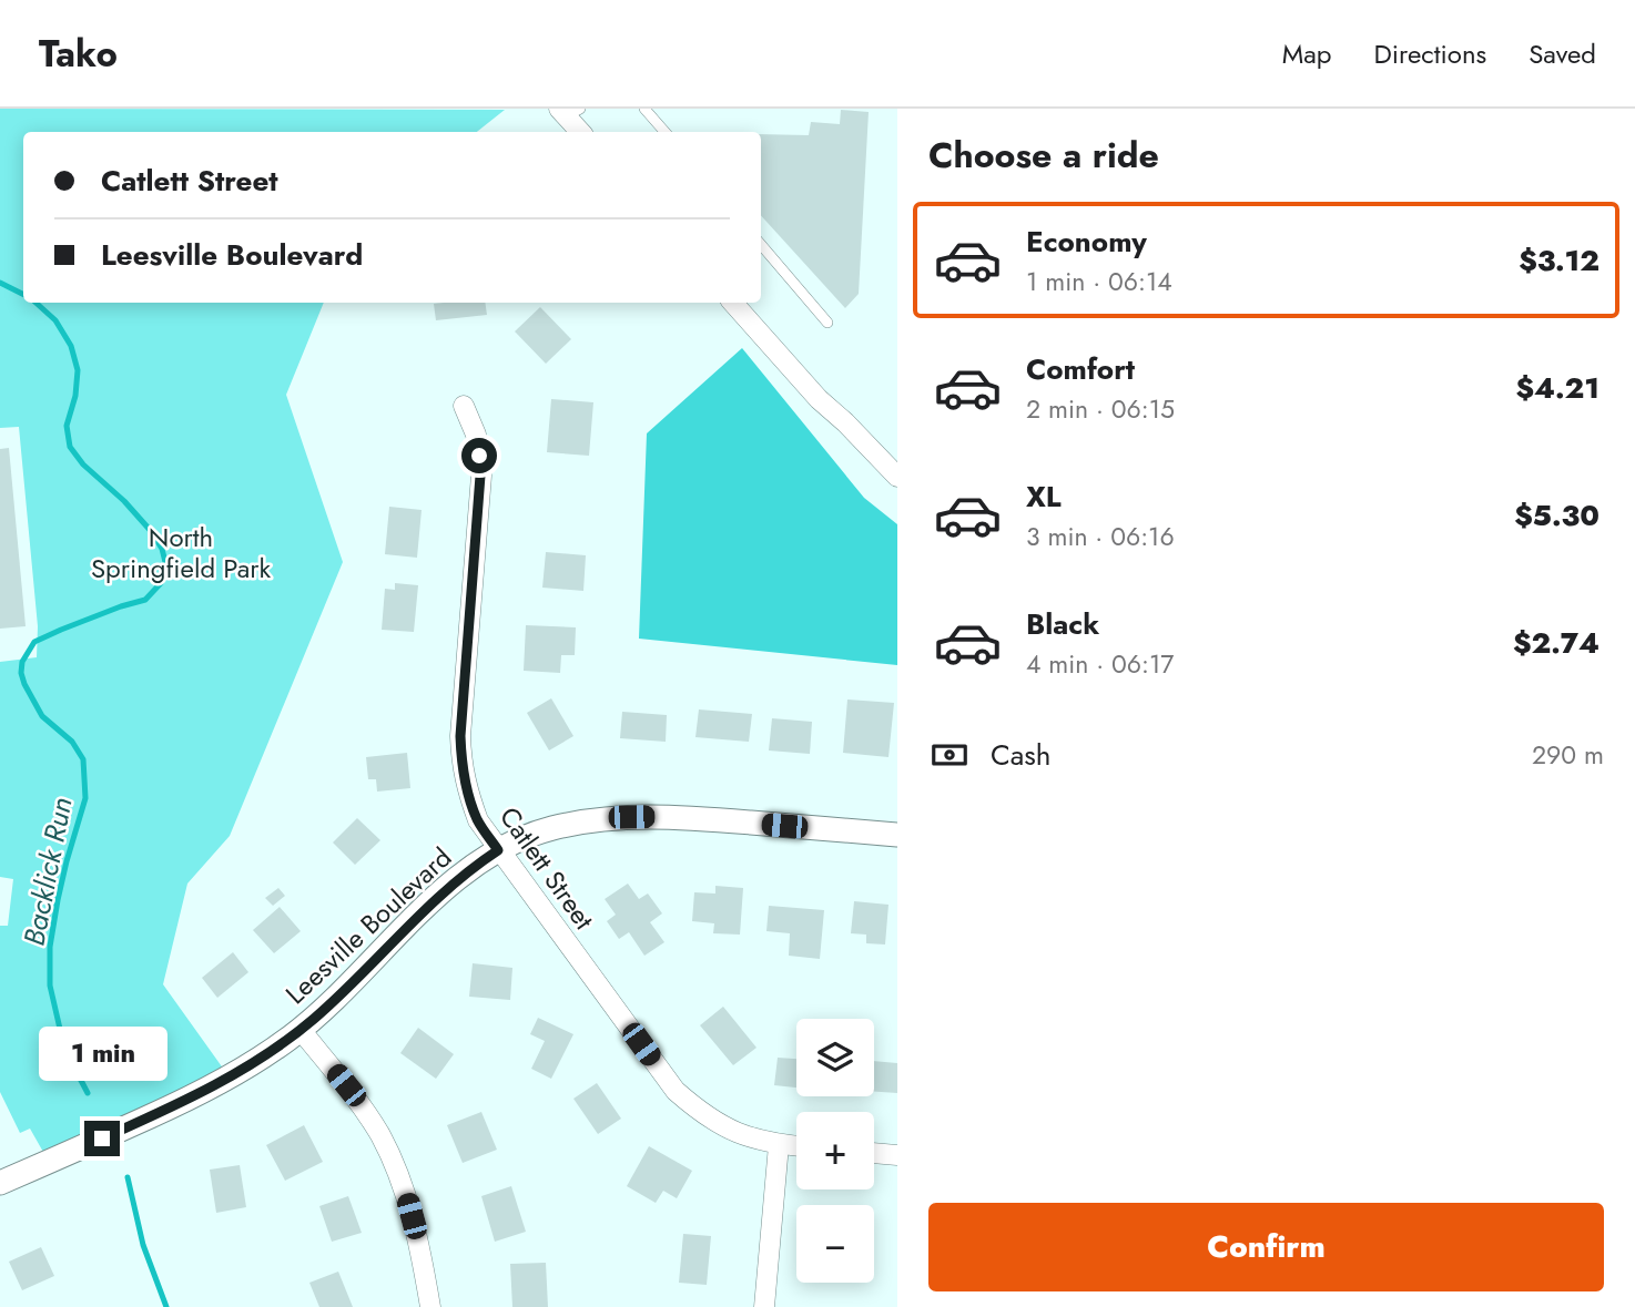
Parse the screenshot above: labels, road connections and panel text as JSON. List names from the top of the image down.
{
  "streets": {
    "street": ["Catlett Street", "Leesville Boulevard"]
  },
  "crossings": [
    ["Catlett Street", "Leesville Boulevard"]
  ],
  "water": ["Backlick Run"],
  "parks": ["North Springfield Park"],
  "page": {
    "header": "Tako",
    "nav": ["Map", "Directions", "Saved"],
    "heading": "Choose a ride",
    "banner": ["Catlett Street", "Leesville Boulevard"],
    "list": [
      {
        "name": "Economy",
        "note": "1 min · 06:14",
        "value": "$3.12"
      },
      {
        "name": "Comfort",
        "note": "2 min · 06:15",
        "value": "$4.21"
      },
      {
        "name": "XL",
        "note": "3 min · 06:16",
        "value": "$5.30"
      },
      {
        "name": "Black",
        "note": "4 min · 06:17",
        "value": "$2.74"
      }
    ],
    "pay": ["Cash", "290 m"],
    "map_buttons": ["+", "−"],
    "bubble": "1 min",
    "buttons": "Confirm"
  }
}
